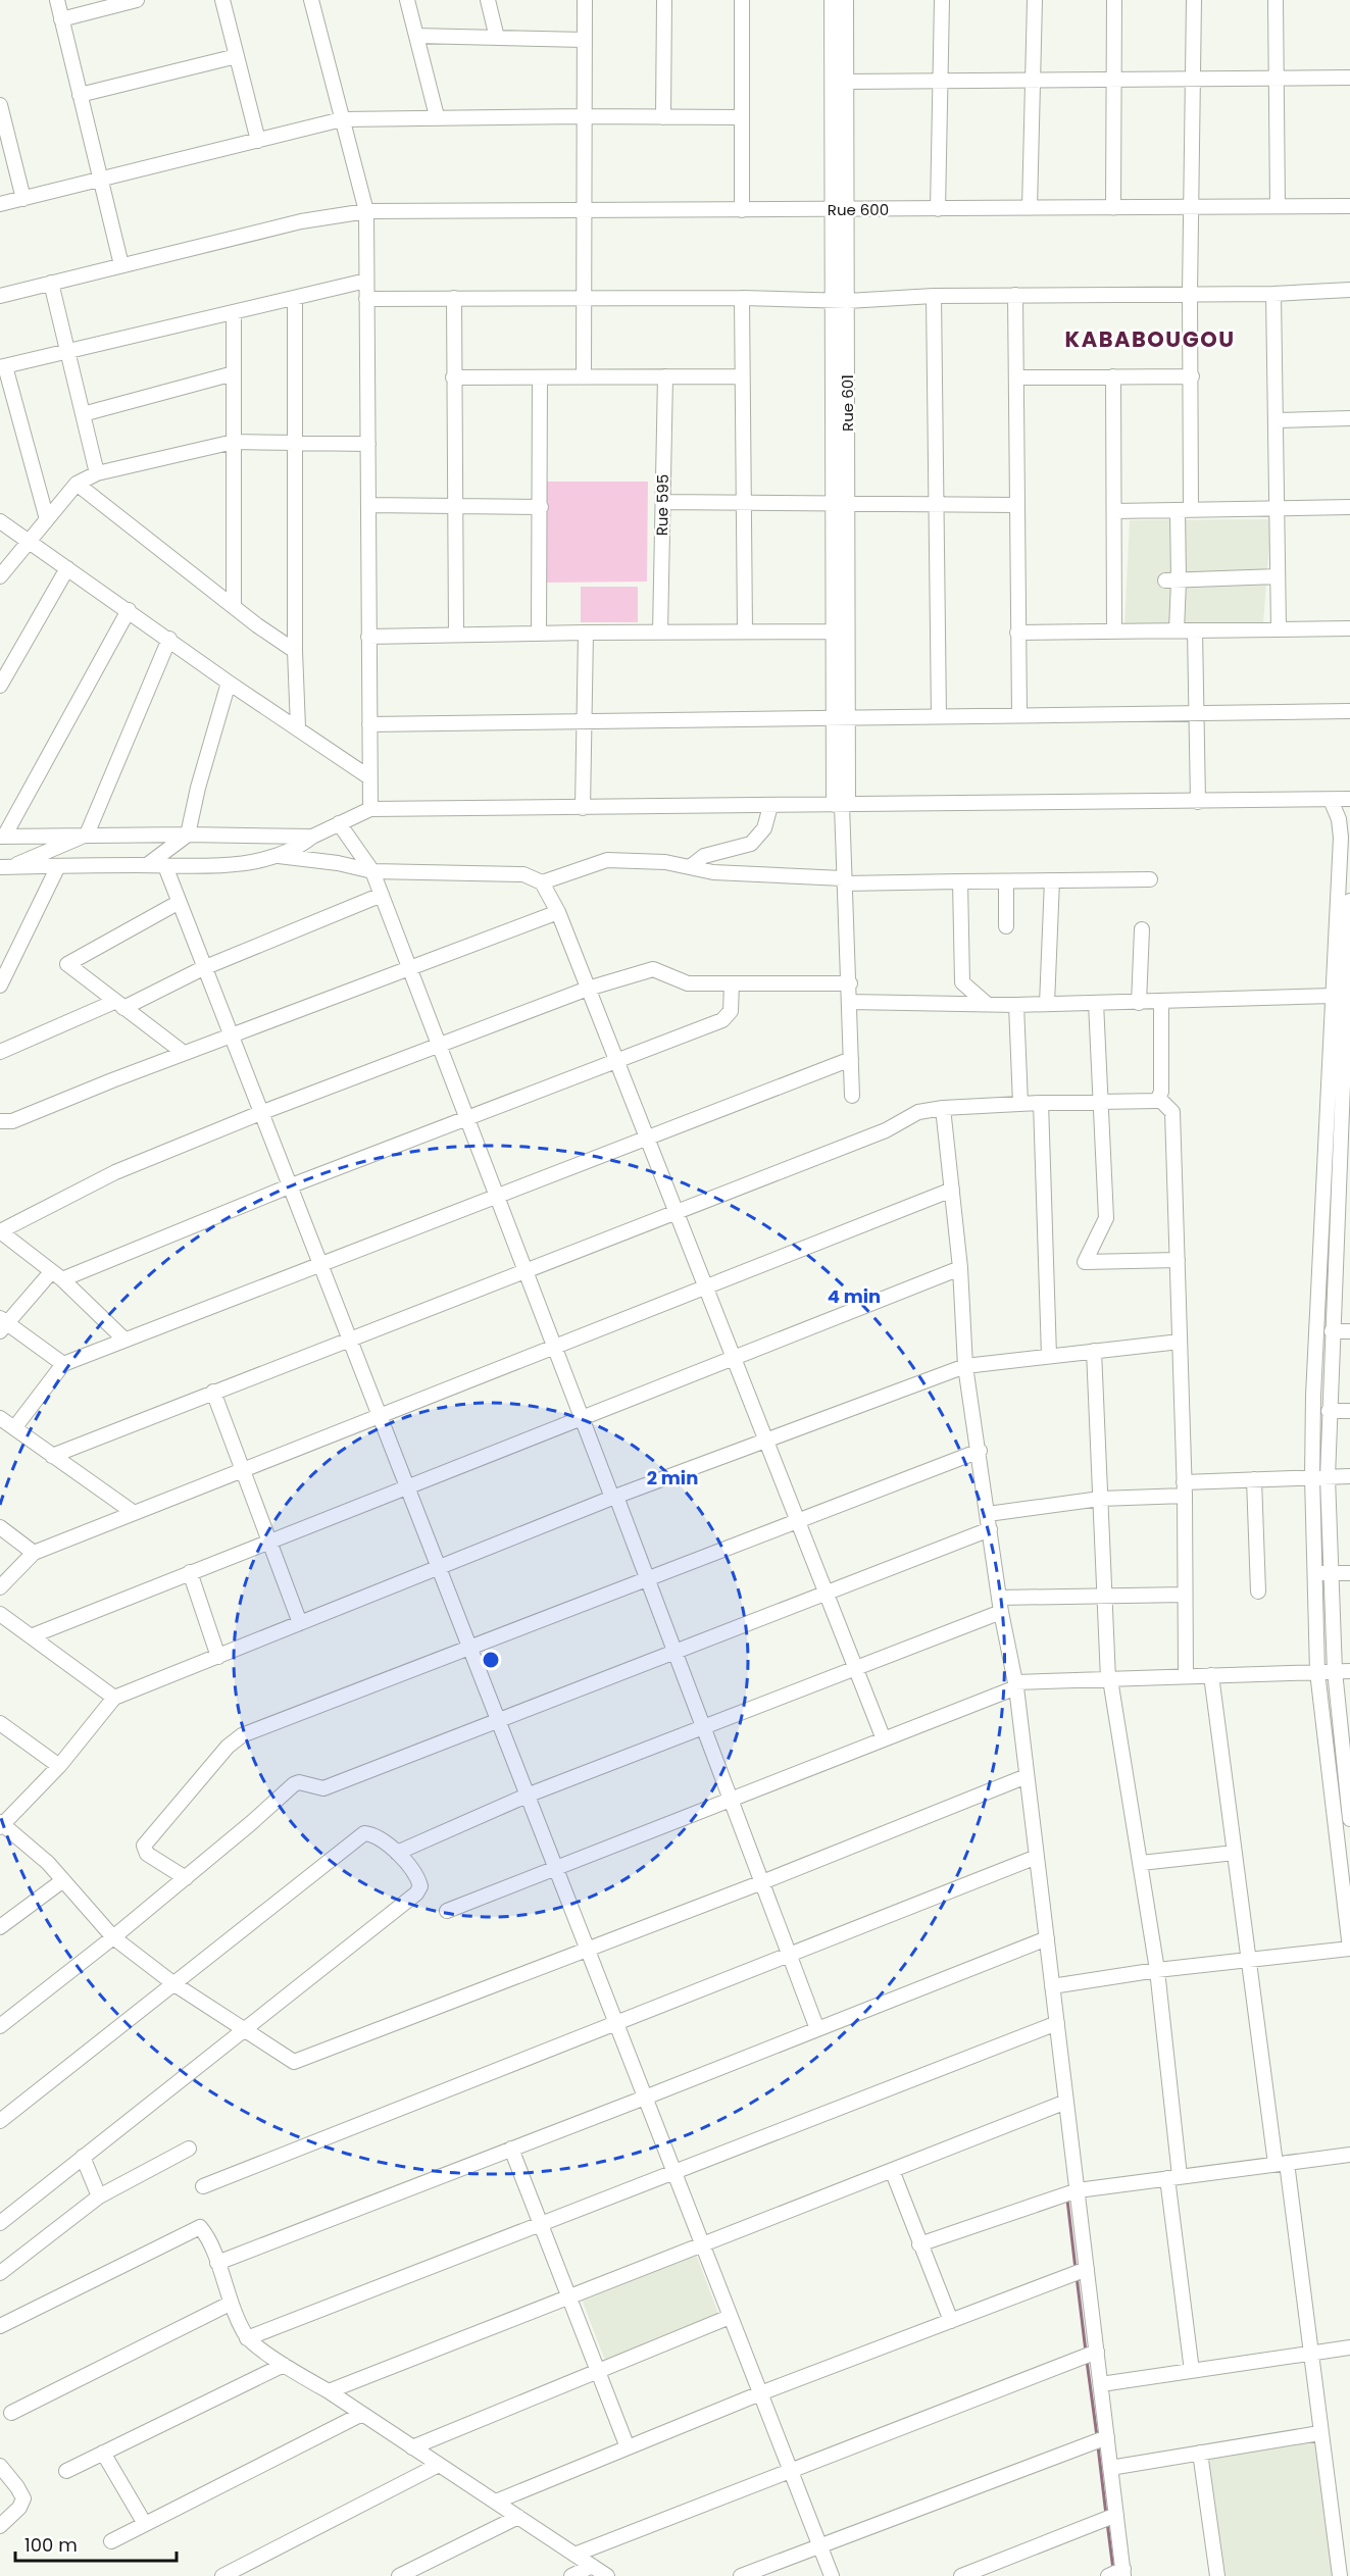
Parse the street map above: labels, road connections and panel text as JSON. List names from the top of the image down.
{
  "streets": {
    "street": ["Rue 600", "Rue 601", "Rue 595"]
  },
  "crossings": [
    ["Rue 600", "Rue 601"]
  ],
  "districts": ["KABABOUGOU"],
  "scale_bar": "100 m",
  "rings": ["4 min", "2 min"]
}
